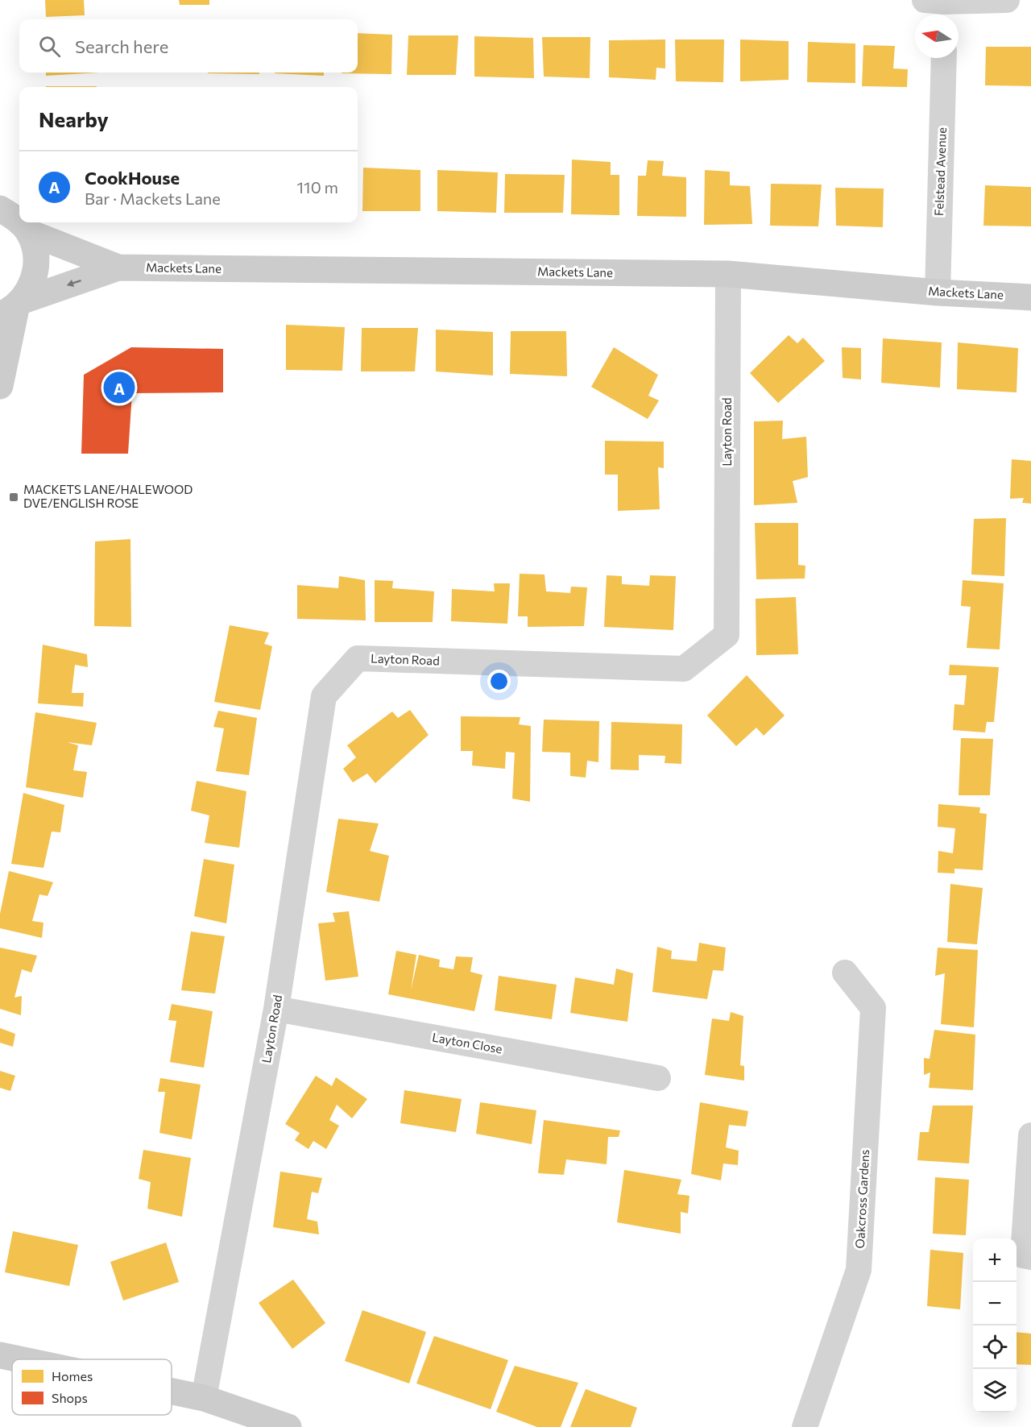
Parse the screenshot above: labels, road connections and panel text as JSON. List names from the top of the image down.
{
  "streets": {
    "street": [
      "Felstead Avenue",
      "Mackets Lane",
      "Layton Road",
      "Layton Close",
      "Oakcross Gardens"
    ]
  },
  "crossings": [
    ["Felstead Avenue", "Mackets Lane"],
    ["Mackets Lane", "Layton Road"],
    ["Layton Road", "Layton Close"]
  ],
  "places": {
    "transit": ["MACKETS LANE/HALEWOOD DVE/ENGLISH ROSE"]
  },
  "legend": ["Homes", "Shops"],
  "north": "left",
  "page": {
    "search": "Search here",
    "heading": "Nearby",
    "list": [
      {
        "mark": "A",
        "name": "CookHouse",
        "note": "Bar · Mackets Lane",
        "value": "110 m"
      }
    ],
    "pins": "A",
    "map_buttons": ["+", "−"]
  }
}
